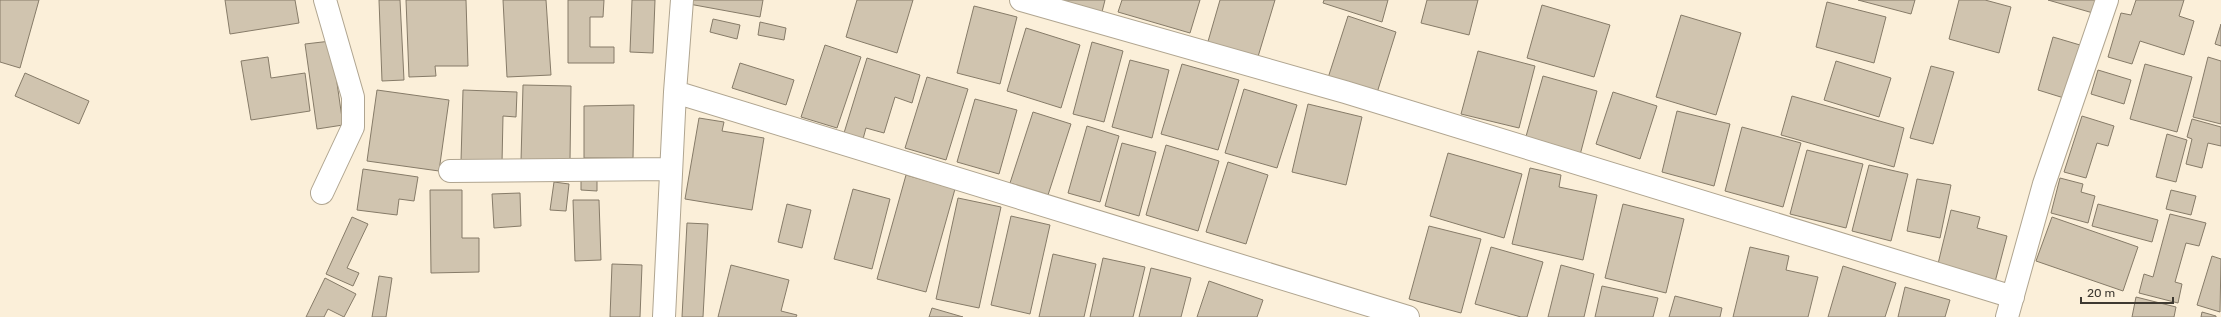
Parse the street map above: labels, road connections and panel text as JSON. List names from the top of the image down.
{
  "scale_bar": "20 m"
}
